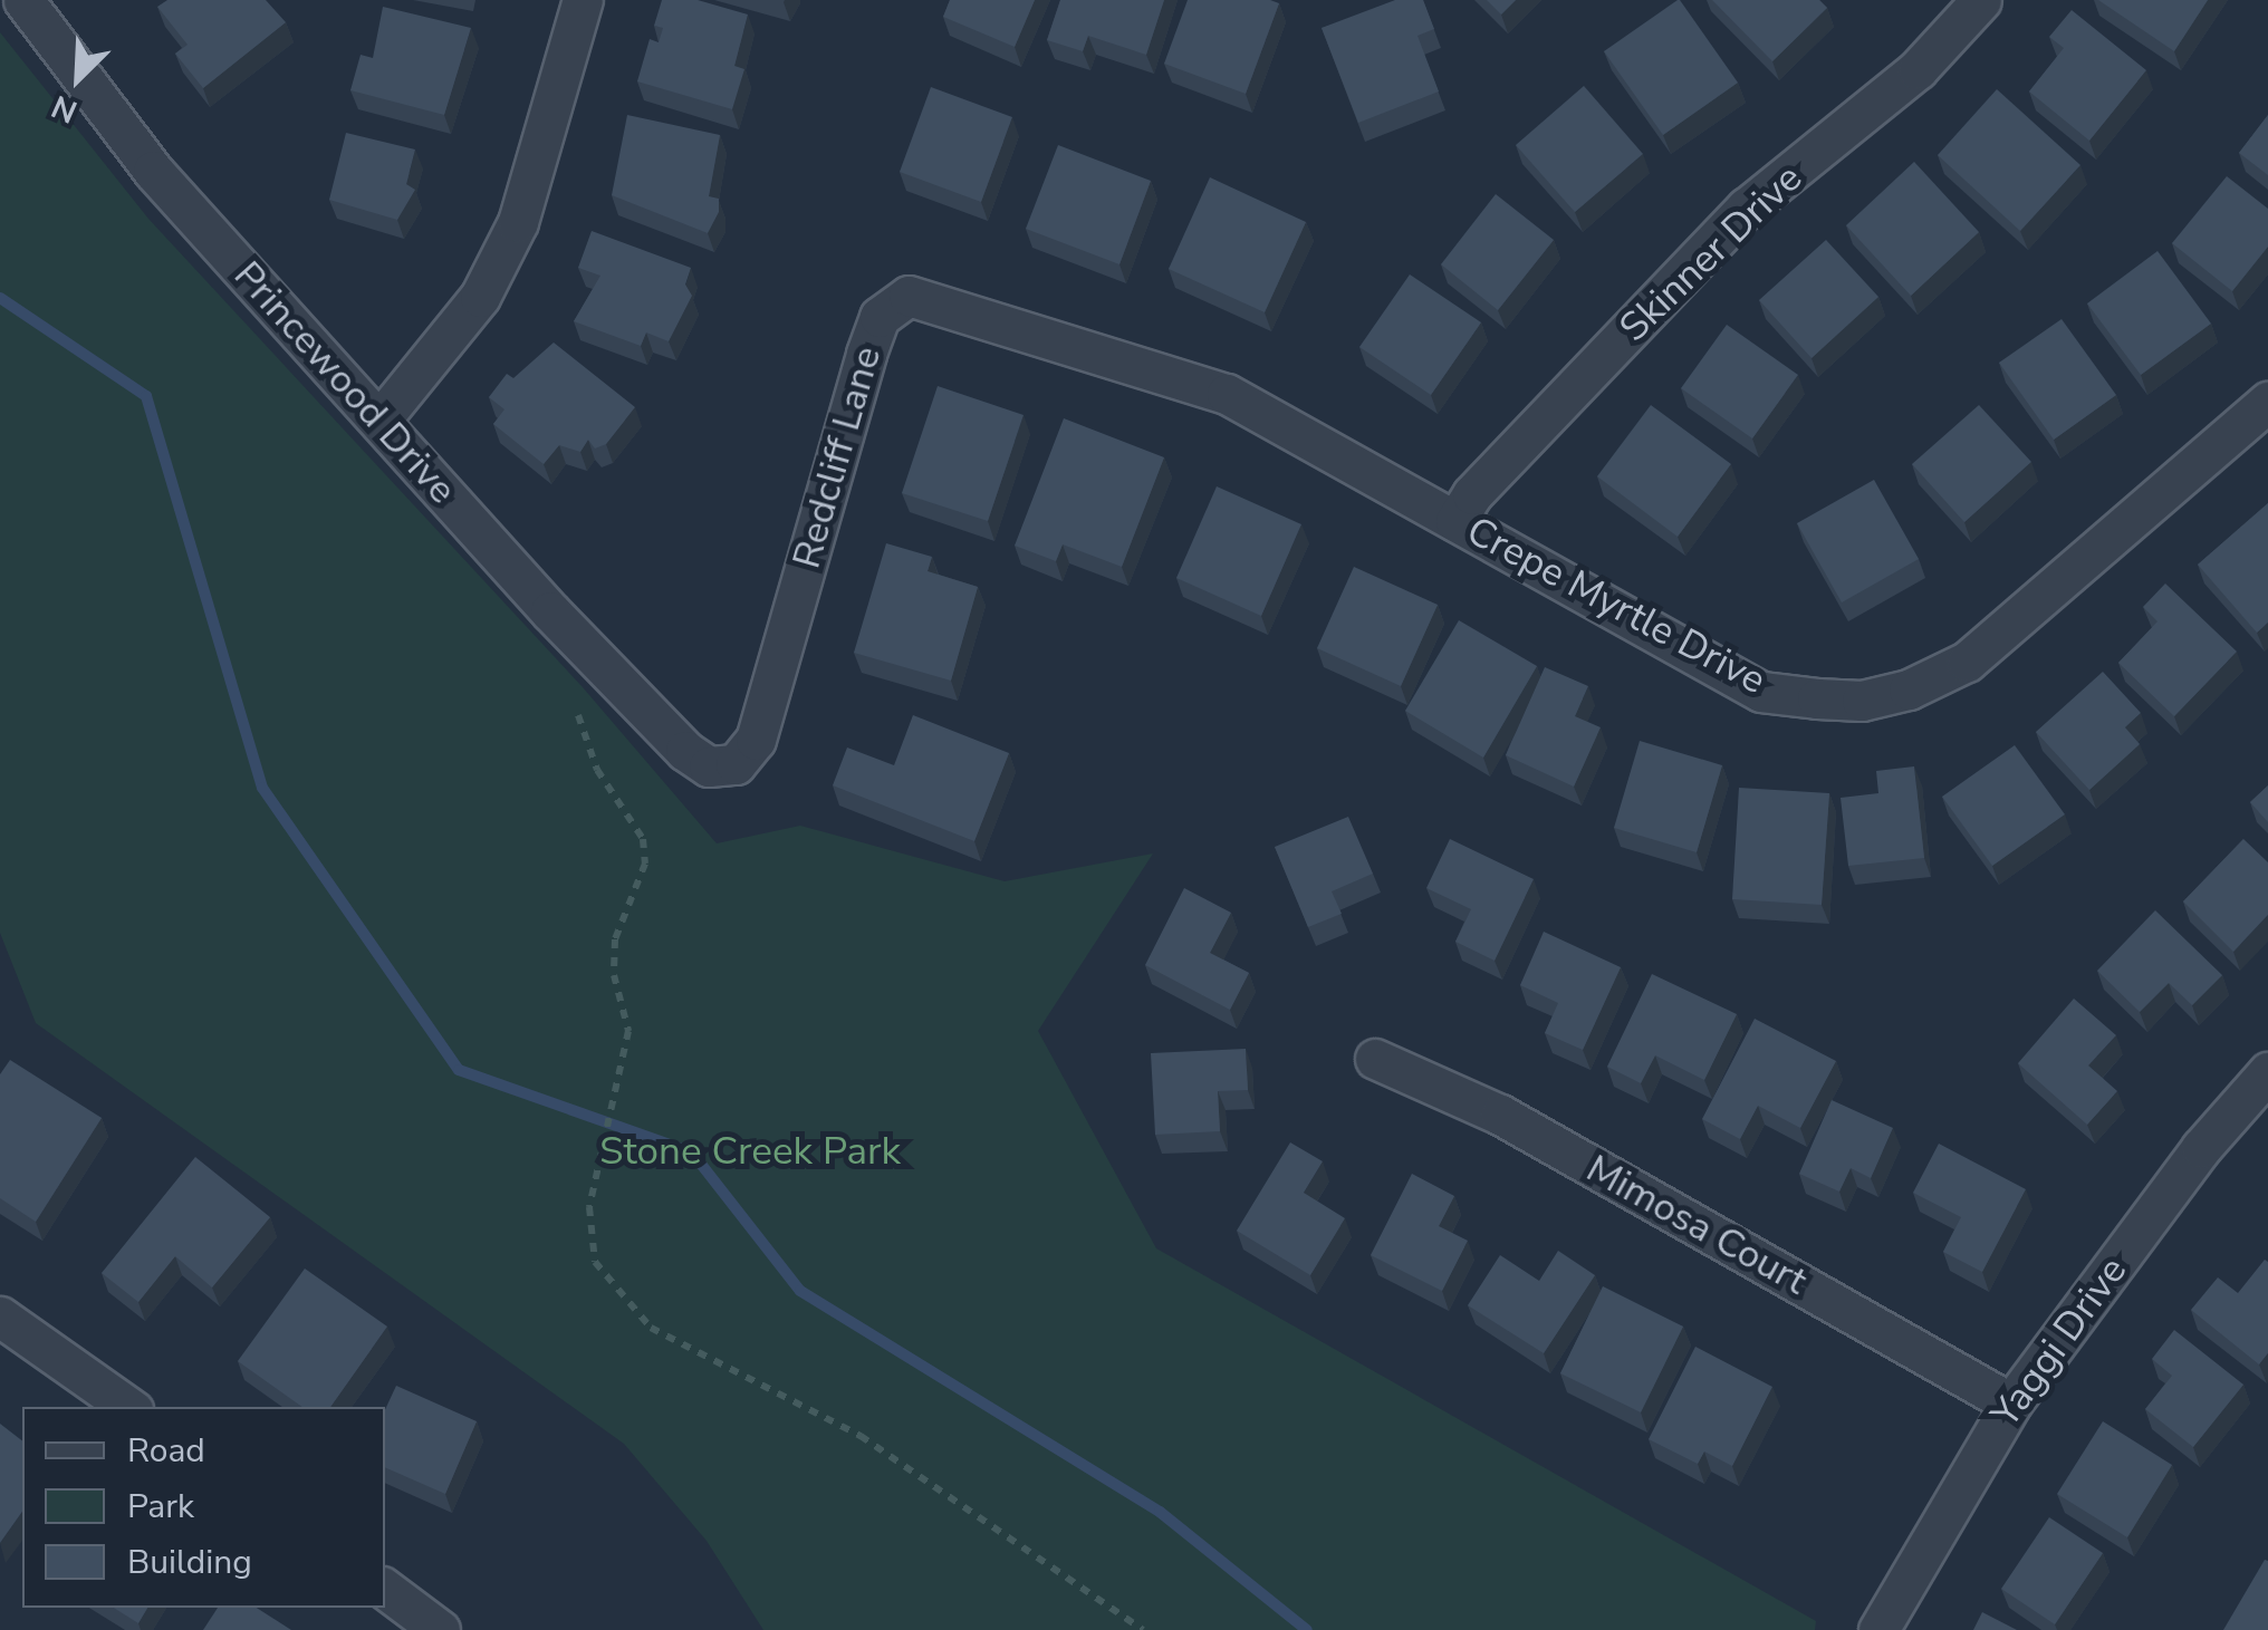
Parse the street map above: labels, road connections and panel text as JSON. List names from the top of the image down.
{
  "streets": {
    "street": [
      "Skinner Drive",
      "Princewood Drive",
      "Redcliff Lane",
      "Crepe Myrtle Drive",
      "Mimosa Court",
      "Yaggi Drive"
    ]
  },
  "crossings": [
    ["Skinner Drive", "Crepe Myrtle Drive"],
    ["Princewood Drive", "Redcliff Lane"],
    ["Redcliff Lane", "Crepe Myrtle Drive"],
    ["Mimosa Court", "Yaggi Drive"]
  ],
  "parks": ["Stone Creek Park"],
  "legend": ["Road", "Park", "Building"],
  "north": "bottom left"
}
